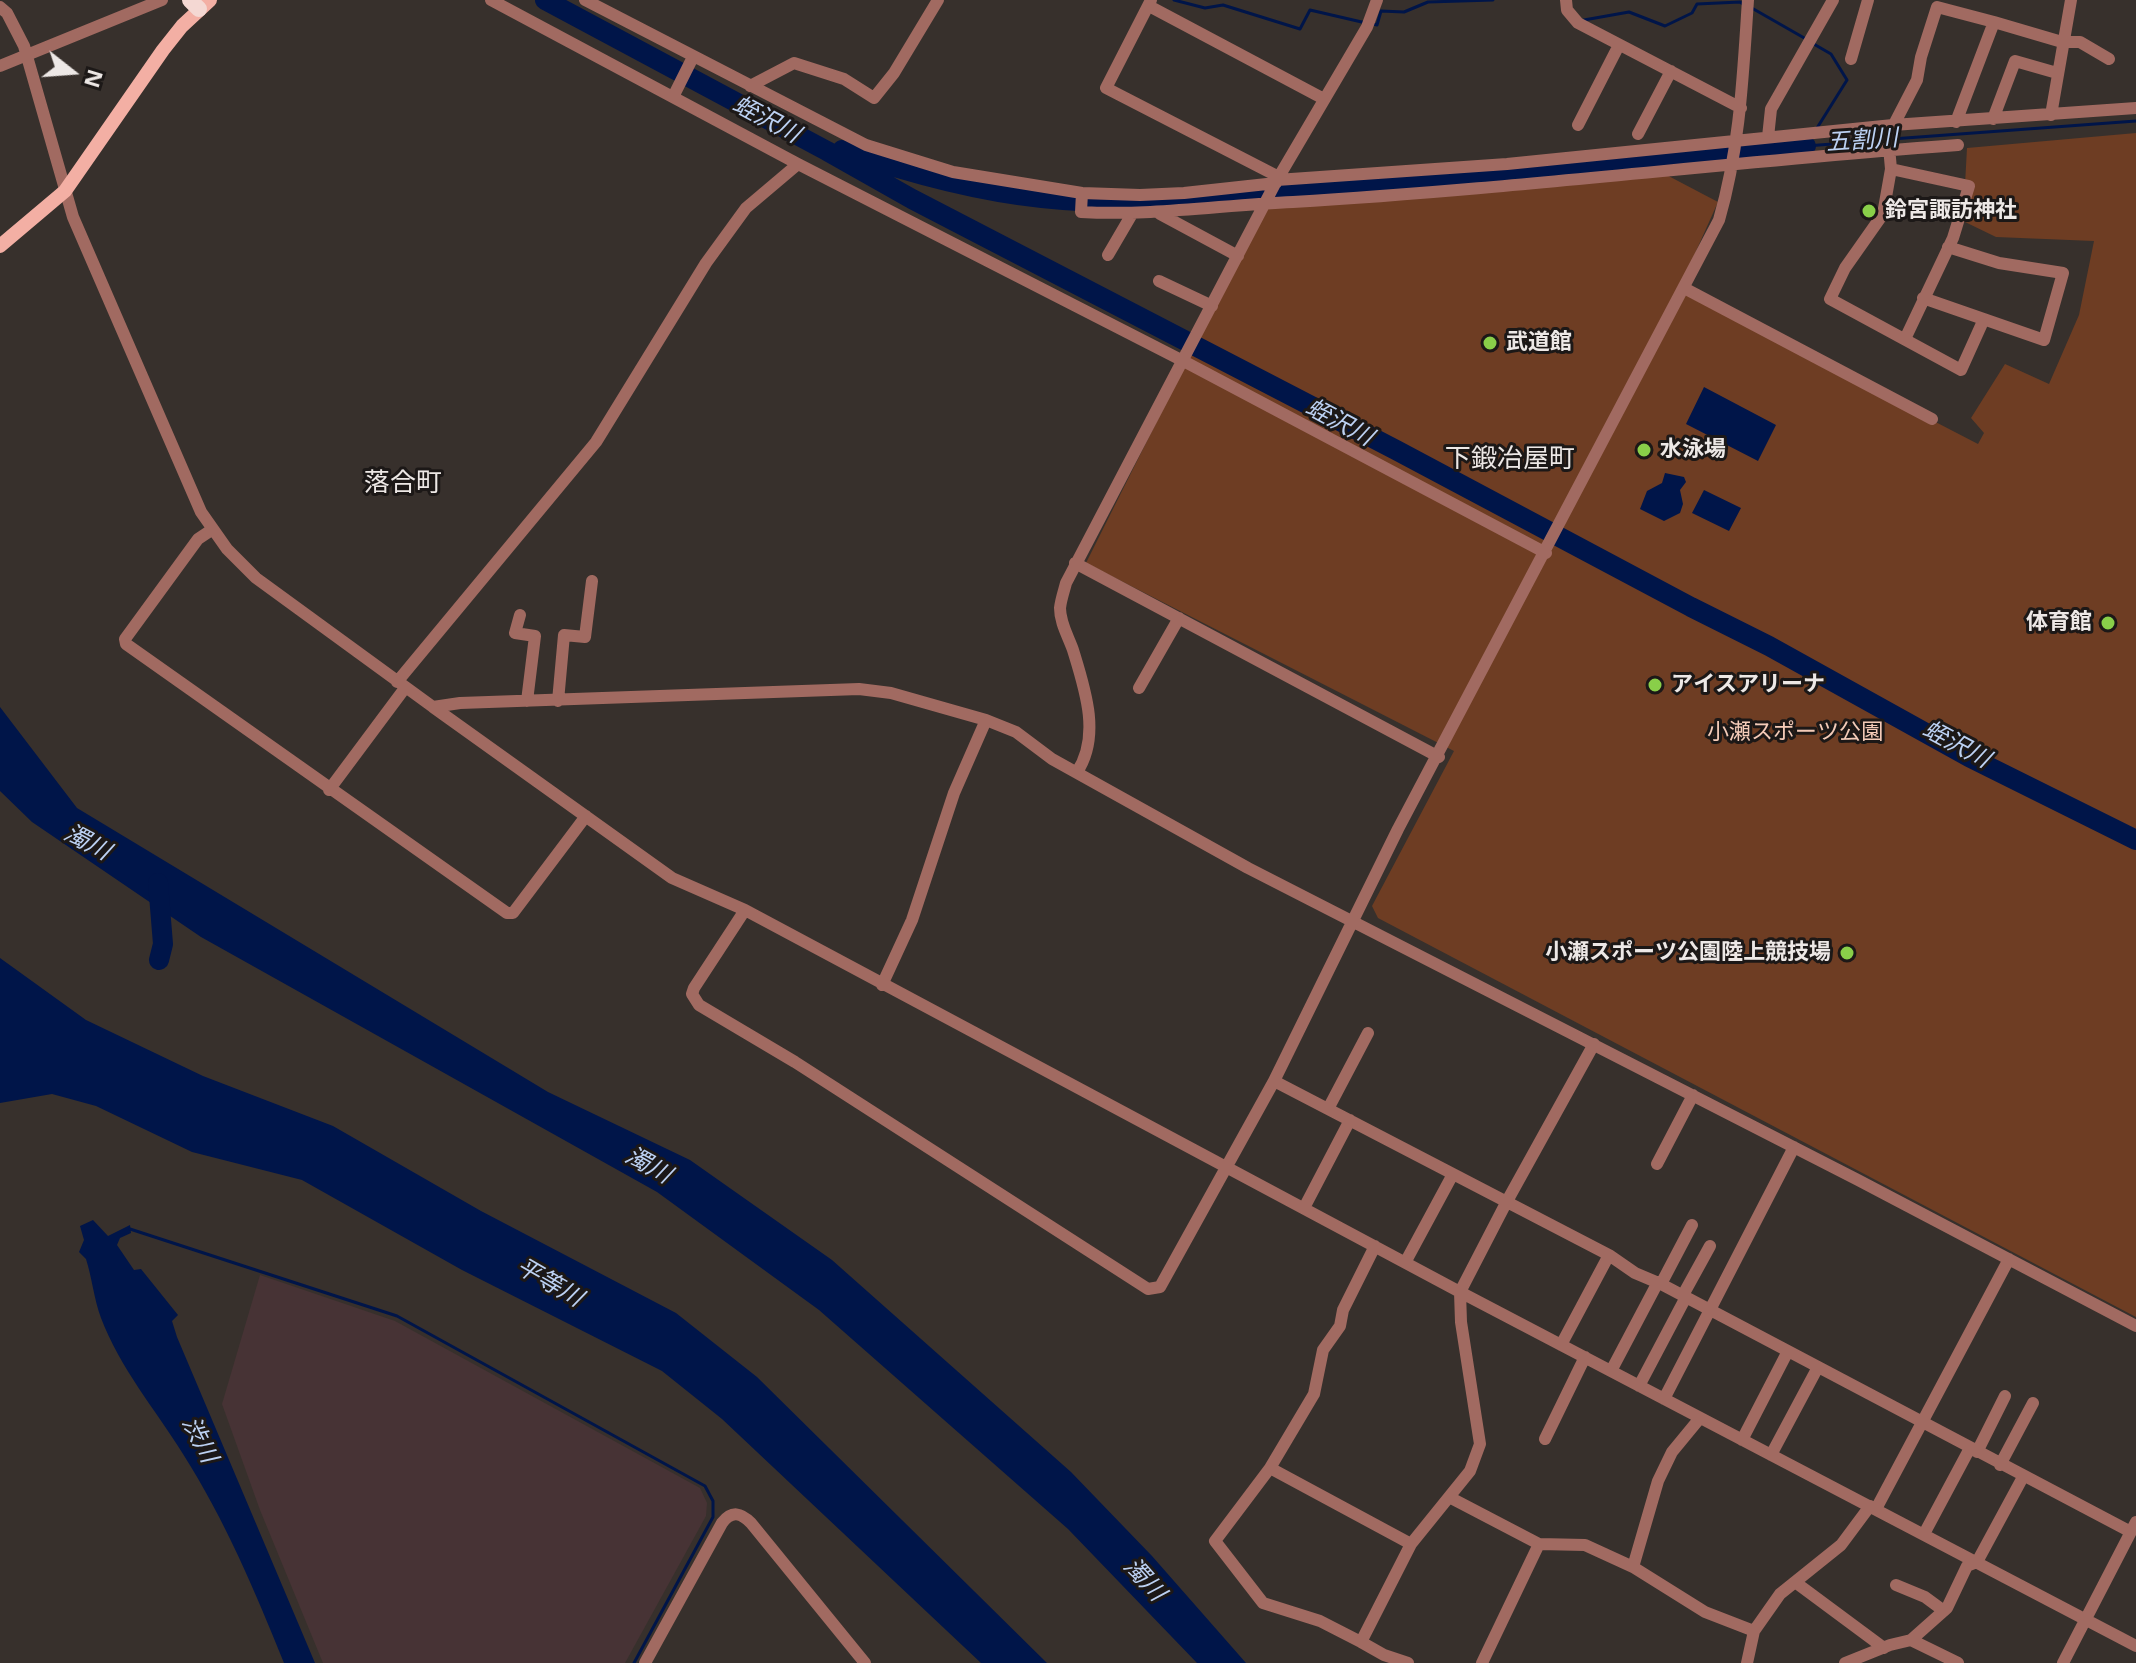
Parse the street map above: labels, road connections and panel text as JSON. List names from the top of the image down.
{
  "districts": ["下鍛冶屋町", "落合町"],
  "water": [
    "蛭沢川",
    "五割川",
    "濁川",
    "平等川",
    "渋川"
  ],
  "parks": ["小瀬スポーツ公園"],
  "places": [
    "鈴宮諏訪神社",
    "武道館",
    "水泳場",
    "体育館",
    "アイスアリーナ",
    "小瀬スポーツ公園陸上競技場"
  ],
  "north": "right"
}
